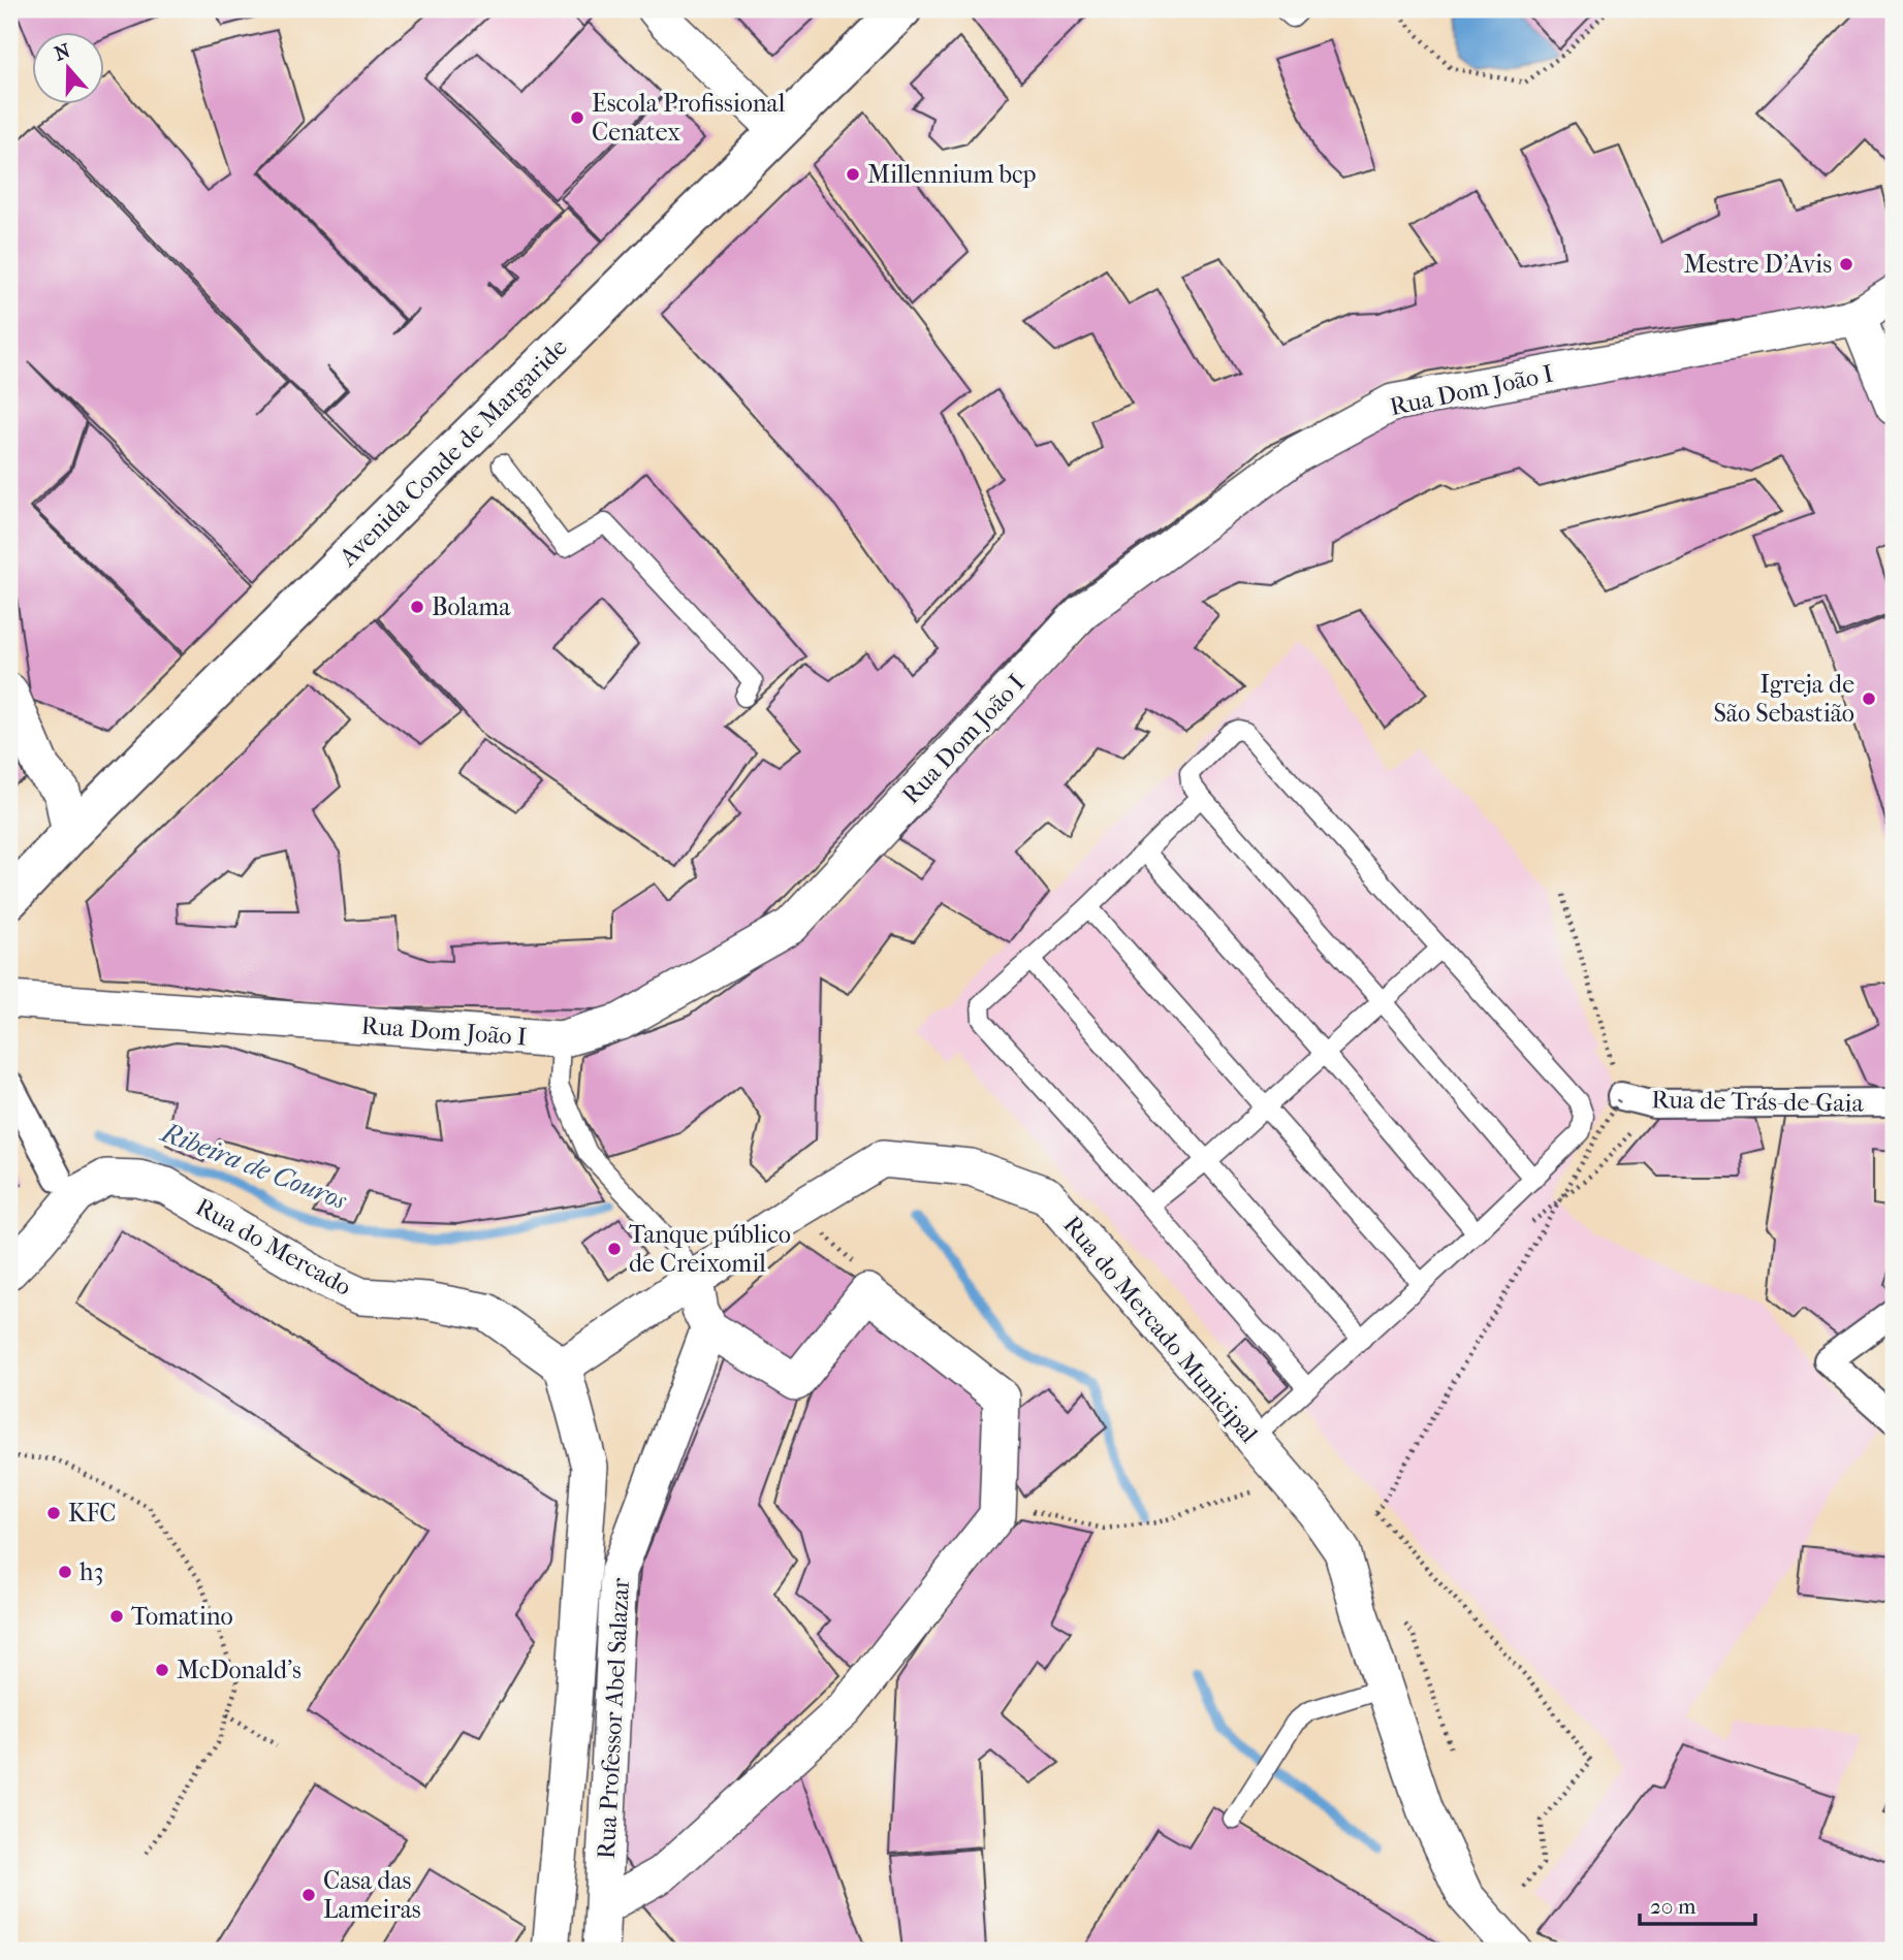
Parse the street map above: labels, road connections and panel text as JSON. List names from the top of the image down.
{
  "streets": {
    "main road": ["Avenida Conde de Margaride"],
    "street": [
      "Rua Dom João I",
      "Rua de Trás-de-Gaia",
      "Rua do Mercado",
      "Rua do Mercado Municipal",
      "Rua Professor Abel Salazar"
    ]
  },
  "crossings": [
    ["Rua do Mercado", "Rua do Mercado Municipal"],
    ["Rua do Mercado", "Rua Professor Abel Salazar"],
    ["Rua do Mercado Municipal", "Rua Professor Abel Salazar"]
  ],
  "water": ["Ribeira de Couros"],
  "places": [
    "Escola Profissional Cenatex",
    "Millennium bcp",
    "Mestre D'Avis",
    "Bolama",
    "Igreja de São Sebastião",
    "Tanque público de Creixomil",
    "KFC",
    "h3",
    "Tomatino",
    "McDonald's",
    "Casa das Lameiras"
  ],
  "scale_bar": "20 m",
  "north": "top"
}
